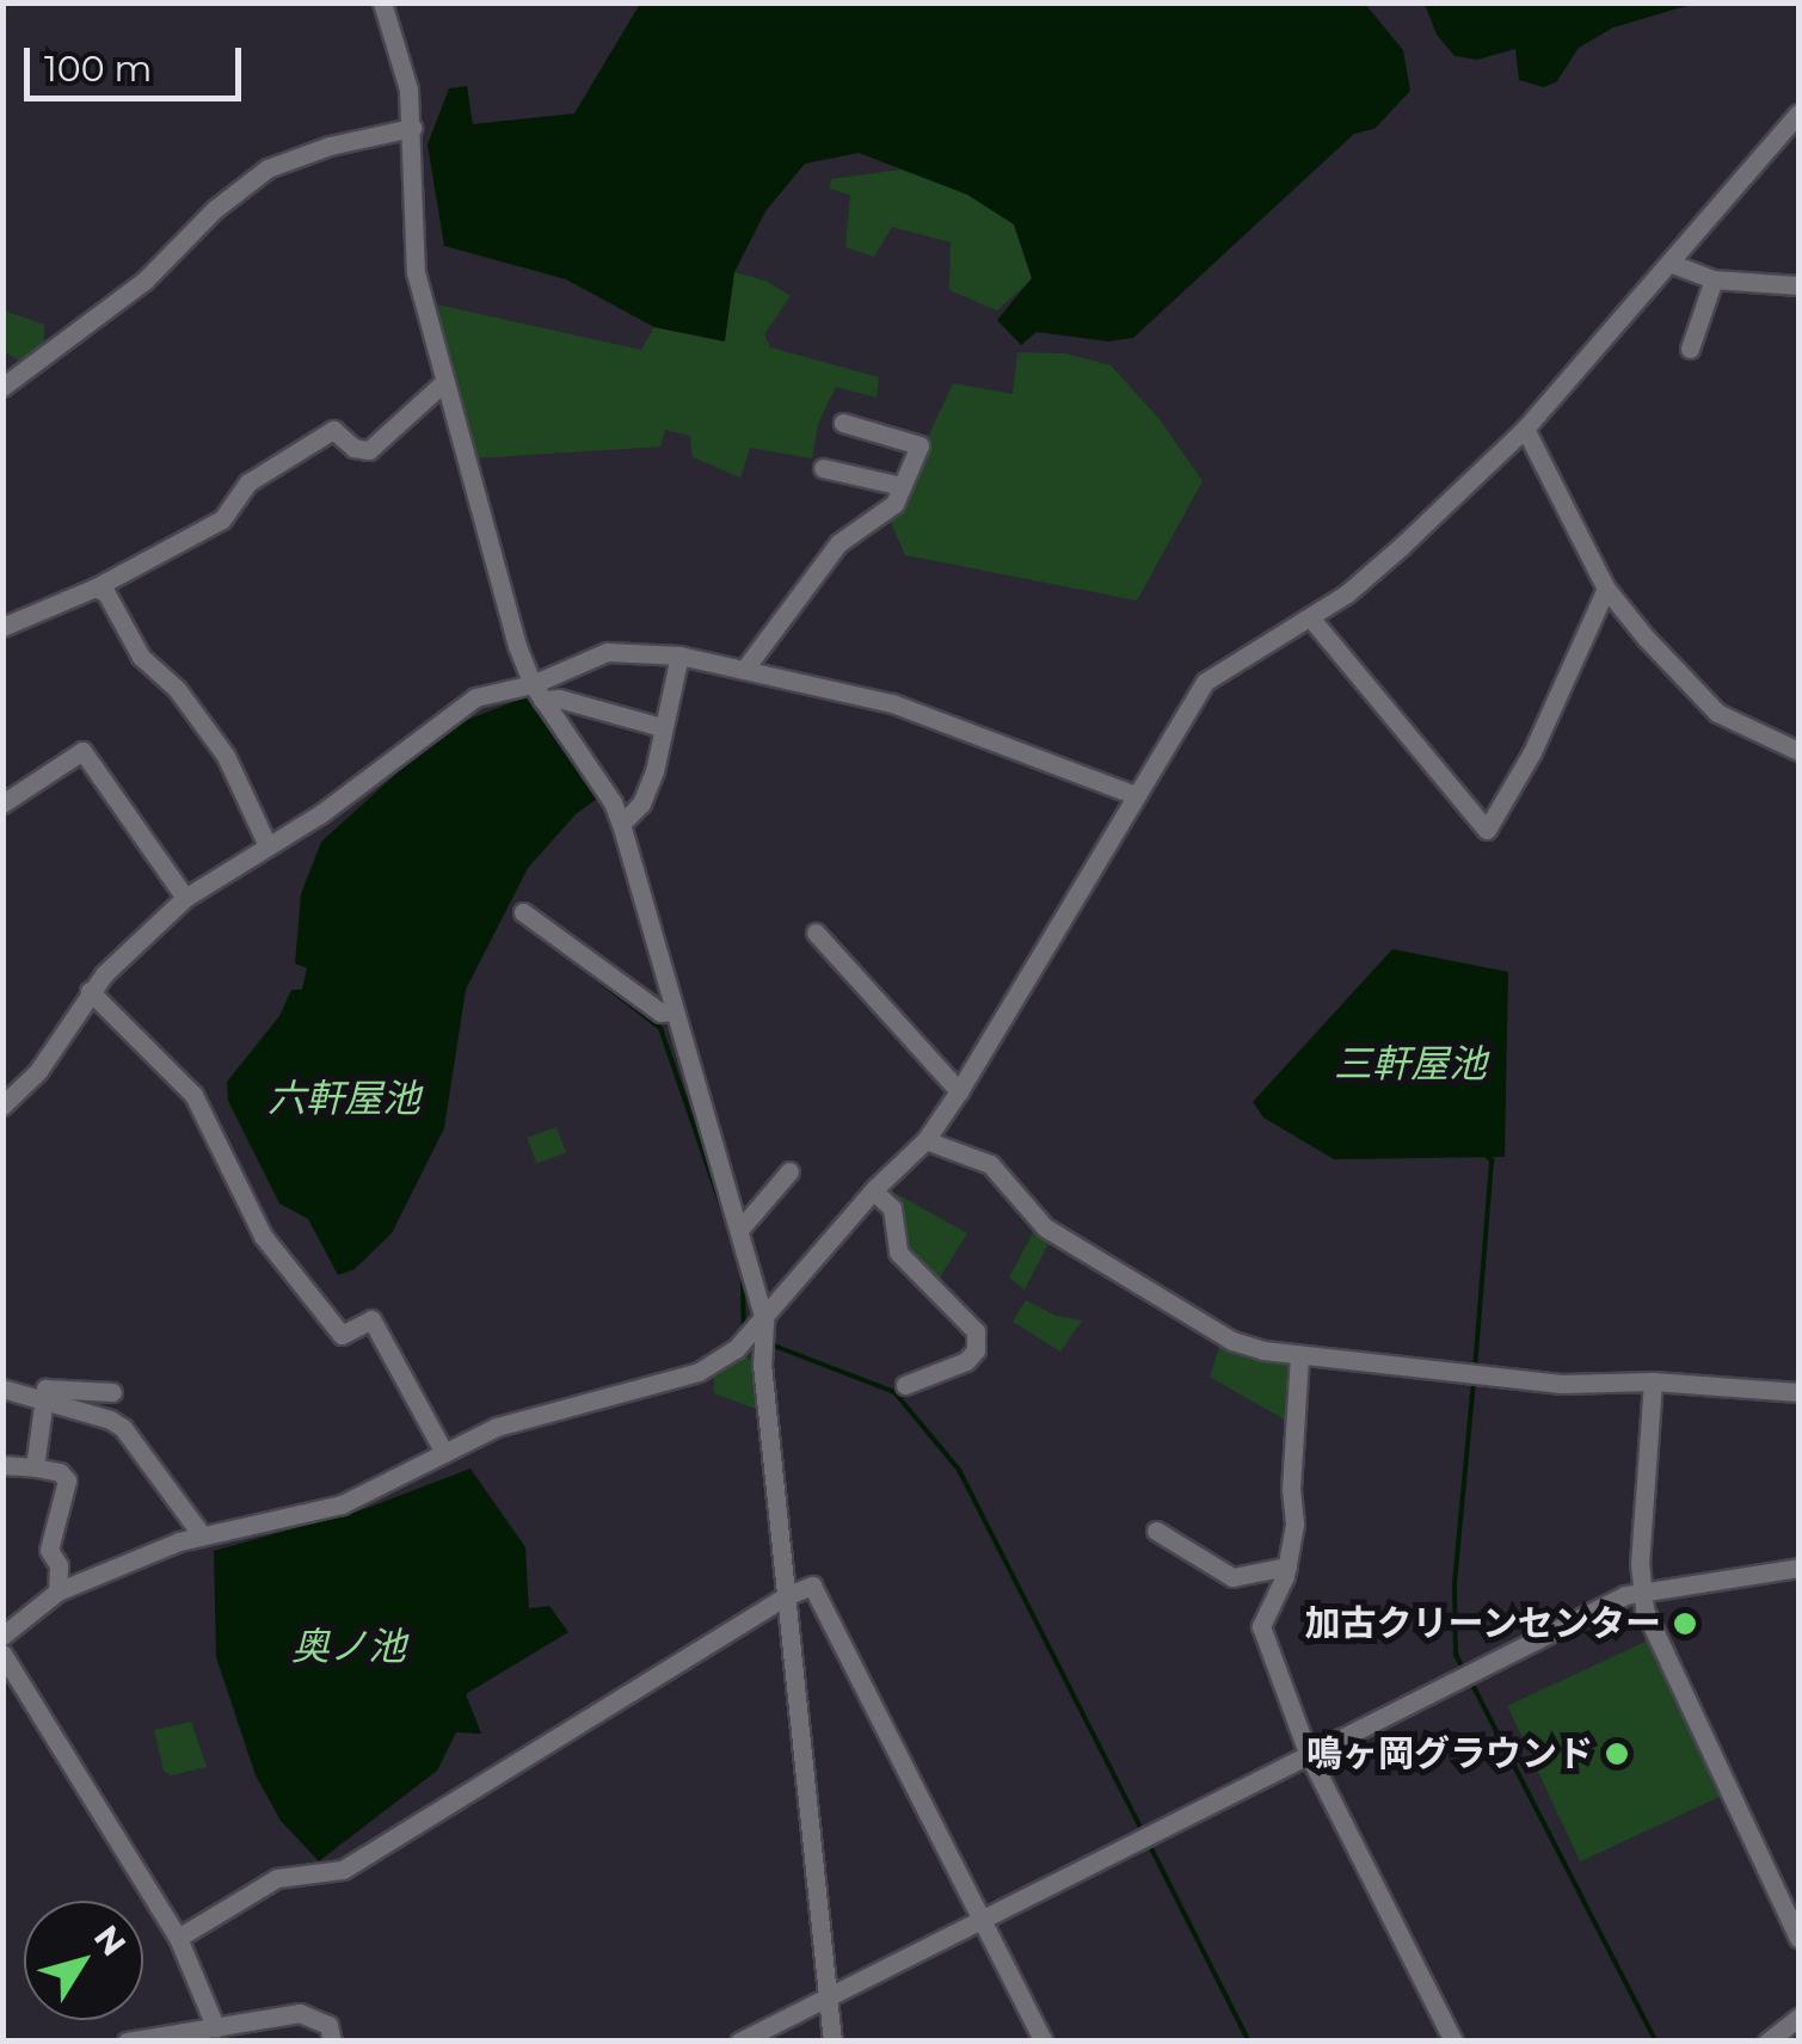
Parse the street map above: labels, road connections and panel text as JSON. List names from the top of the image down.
{
  "water": ["三軒屋池", "六軒屋池", "奥ノ池"],
  "places": ["加古クリーンセンター", "鳴ヶ岡グラウンド"],
  "scale_bar": "100 m",
  "north": "top right"
}
